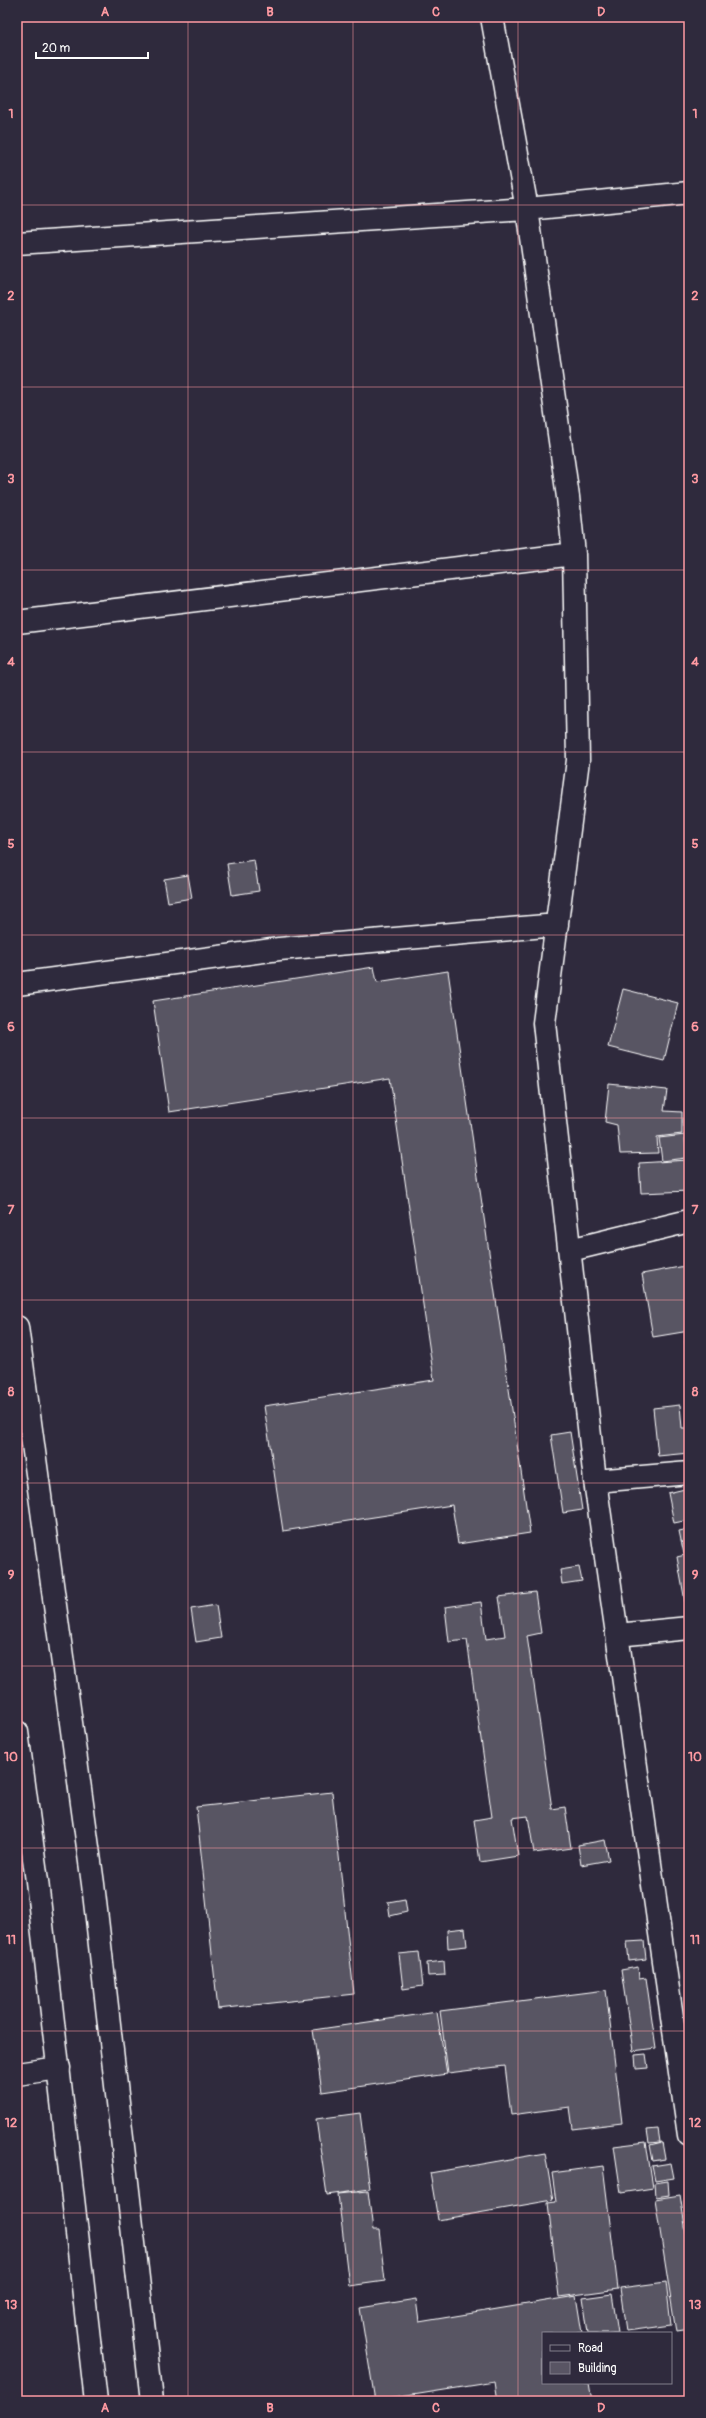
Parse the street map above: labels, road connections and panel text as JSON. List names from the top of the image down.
{
  "legend": ["Road", "Building"],
  "scale_bar": "20 m",
  "grid": {
    "columns": [
      "A",
      "B",
      "C",
      "D"
    ],
    "rows": [
      "1",
      "2",
      "3",
      "4",
      "5",
      "6",
      "7",
      "8",
      "9",
      "10",
      "11",
      "12",
      "13"
    ]
  }
}
